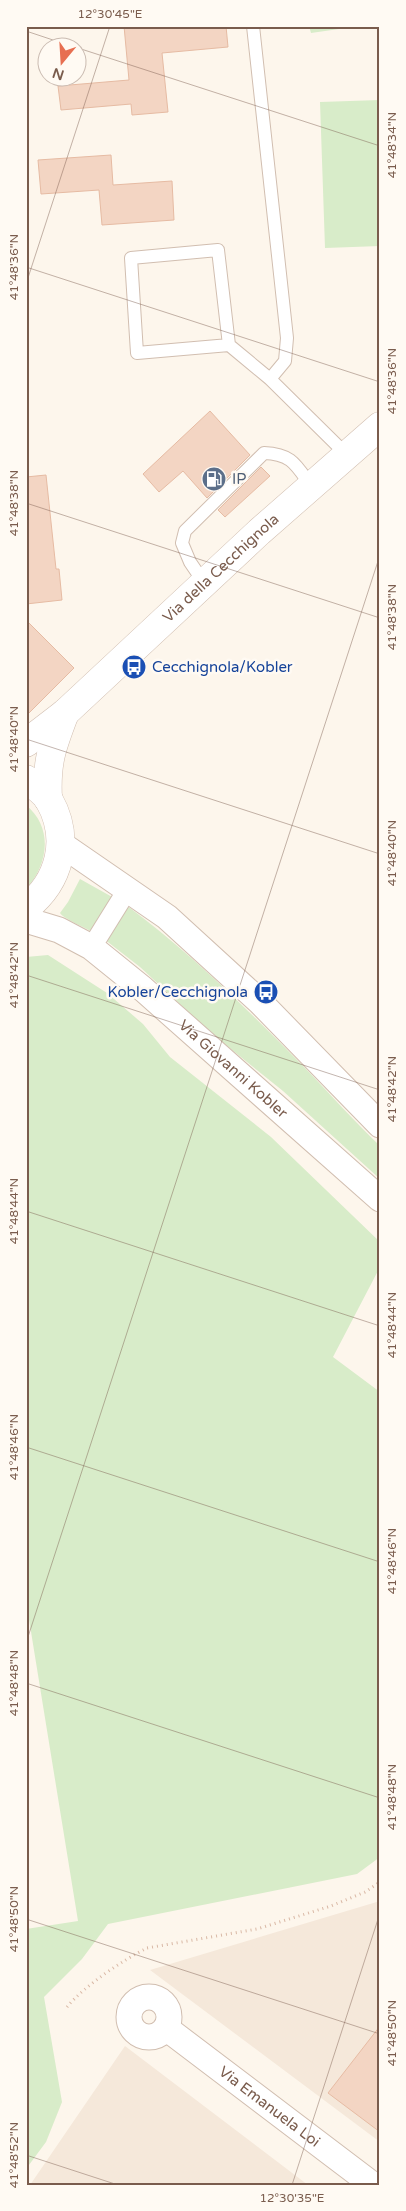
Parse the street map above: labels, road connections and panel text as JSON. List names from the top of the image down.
{
  "streets": {
    "street": ["Via della Cecchignola", "Via Giovanni Kobler", "Via Emanuela Loi"]
  },
  "places": {
    "fuel station": ["IP"],
    "bus stop": ["Cecchignola/Kobler", "Kobler/Cecchignola"]
  },
  "north": "bottom",
  "coordinates": [
    "12°30'45\"E",
    "41°48'34\"N",
    "41°48'36\"N",
    "41°48'38\"N",
    "41°48'40\"N",
    "41°48'42\"N",
    "41°48'44\"N",
    "41°48'46\"N",
    "41°48'48\"N",
    "41°48'50\"N",
    "41°48'52\"N",
    "12°30'35\"E"
  ]
}
